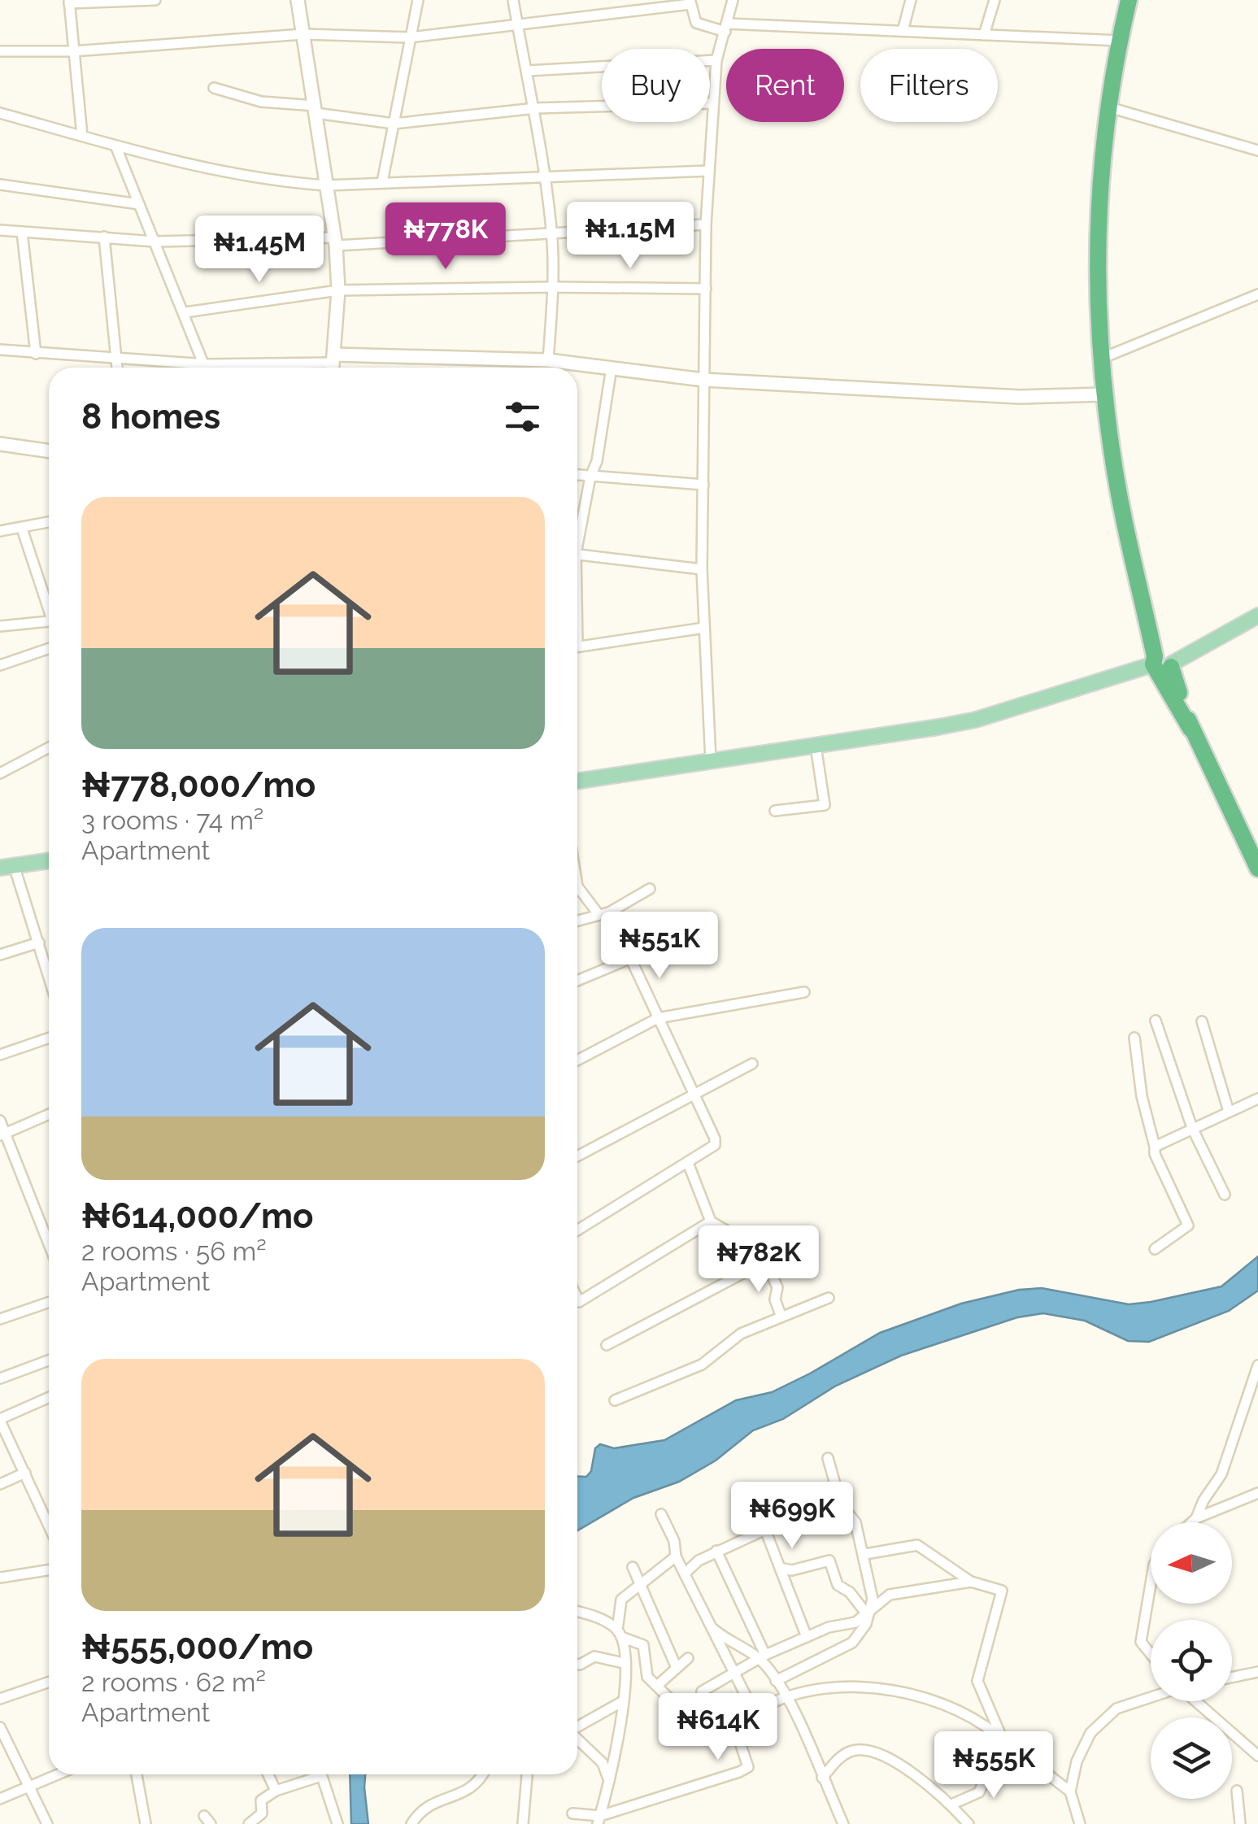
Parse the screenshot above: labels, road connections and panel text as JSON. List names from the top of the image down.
{
  "north": "left",
  "page": {
    "chip": ["Buy", "Rent", "Filters"],
    "price": [
      "₦1.15M",
      "₦778K",
      "₦1.45M",
      "₦551K",
      "₦782K",
      "₦699K",
      "₦614K",
      "₦555K"
    ],
    "heading": "8 homes",
    "list": [
      {
        "name": "₦778,000/mo",
        "note": "3 rooms · 74 m² · Apartment"
      },
      {
        "name": "₦614,000/mo",
        "note": "2 rooms · 56 m² · Apartment"
      },
      {
        "name": "₦555,000/mo",
        "note": "2 rooms · 62 m² · Apartment"
      }
    ]
  }
}
